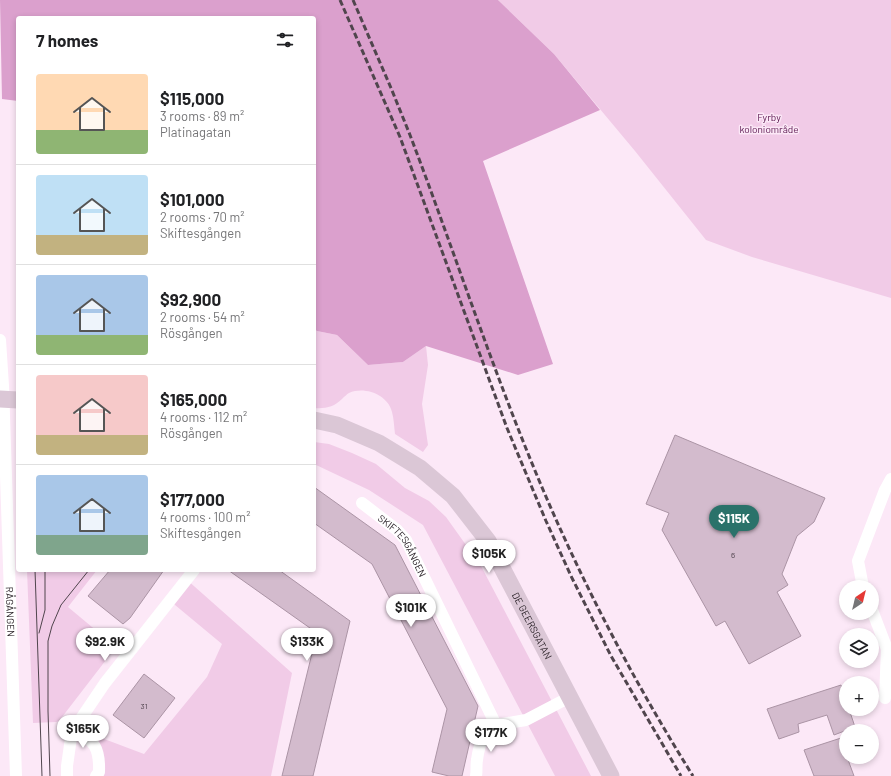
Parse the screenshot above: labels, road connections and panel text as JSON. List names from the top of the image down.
{
  "streets": {
    "main road": ["DE GEERSGATAN"],
    "street": ["SKIFTESGÅNGEN", "RÅGÅNGEN"]
  },
  "parks": ["Fyrby koloniområde"],
  "house_numbers": ["6", "31"],
  "north": "top right",
  "page": {
    "heading": "7 homes",
    "list": [
      {
        "name": "$115,000",
        "note": "3 rooms · 89 m² · Platinagatan"
      },
      {
        "name": "$101,000",
        "note": "2 rooms · 70 m² · Skiftesgången"
      },
      {
        "name": "$92,900",
        "note": "2 rooms · 54 m² · Rösgången"
      },
      {
        "name": "$165,000",
        "note": "4 rooms · 112 m² · Rösgången"
      },
      {
        "name": "$177,000",
        "note": "4 rooms · 100 m² · Skiftesgången"
      }
    ],
    "price": [
      "$115K",
      "$105K",
      "$101K",
      "$92.9K",
      "$133K",
      "$165K",
      "$177K"
    ],
    "map_buttons": ["+", "−"]
  }
}
